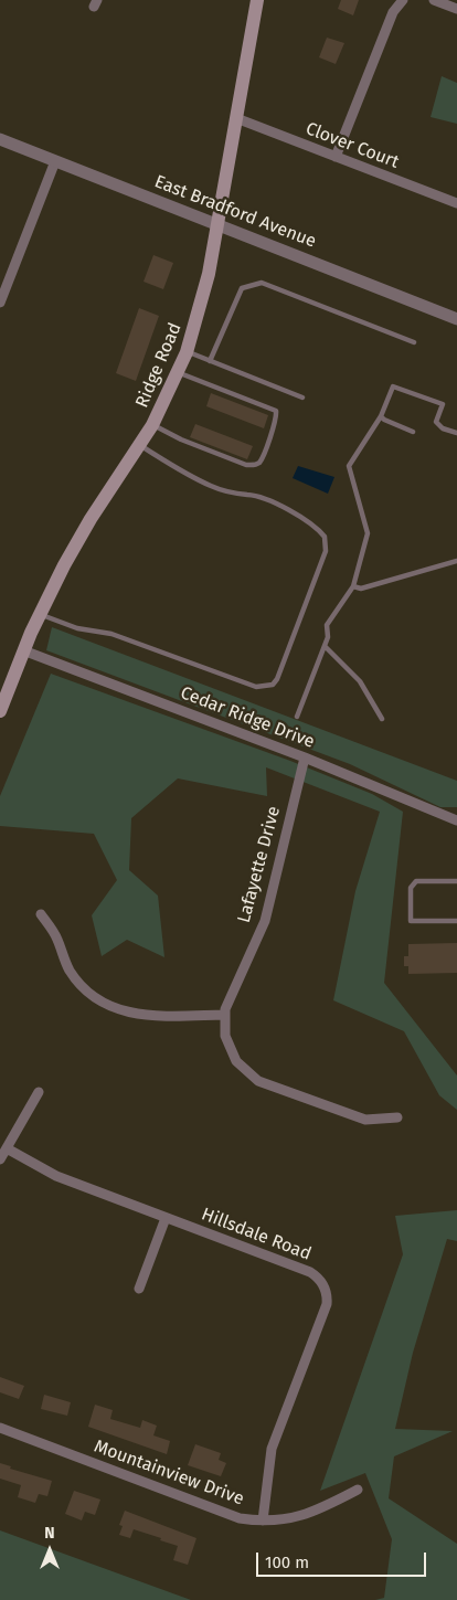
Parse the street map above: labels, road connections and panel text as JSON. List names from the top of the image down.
{
  "streets": {
    "main road": ["Ridge Road"],
    "street": [
      "Clover Court",
      "East Bradford Avenue",
      "Cedar Ridge Drive",
      "Lafayette Drive",
      "Hillsdale Road",
      "Mountainview Drive"
    ]
  },
  "crossings": [
    ["Clover Court", "Ridge Road"],
    ["East Bradford Avenue", "Ridge Road"],
    ["Ridge Road", "Cedar Ridge Drive"],
    ["Cedar Ridge Drive", "Lafayette Drive"],
    ["Hillsdale Road", "Mountainview Drive"]
  ],
  "scale_bar": "100 m",
  "north": "top"
}
